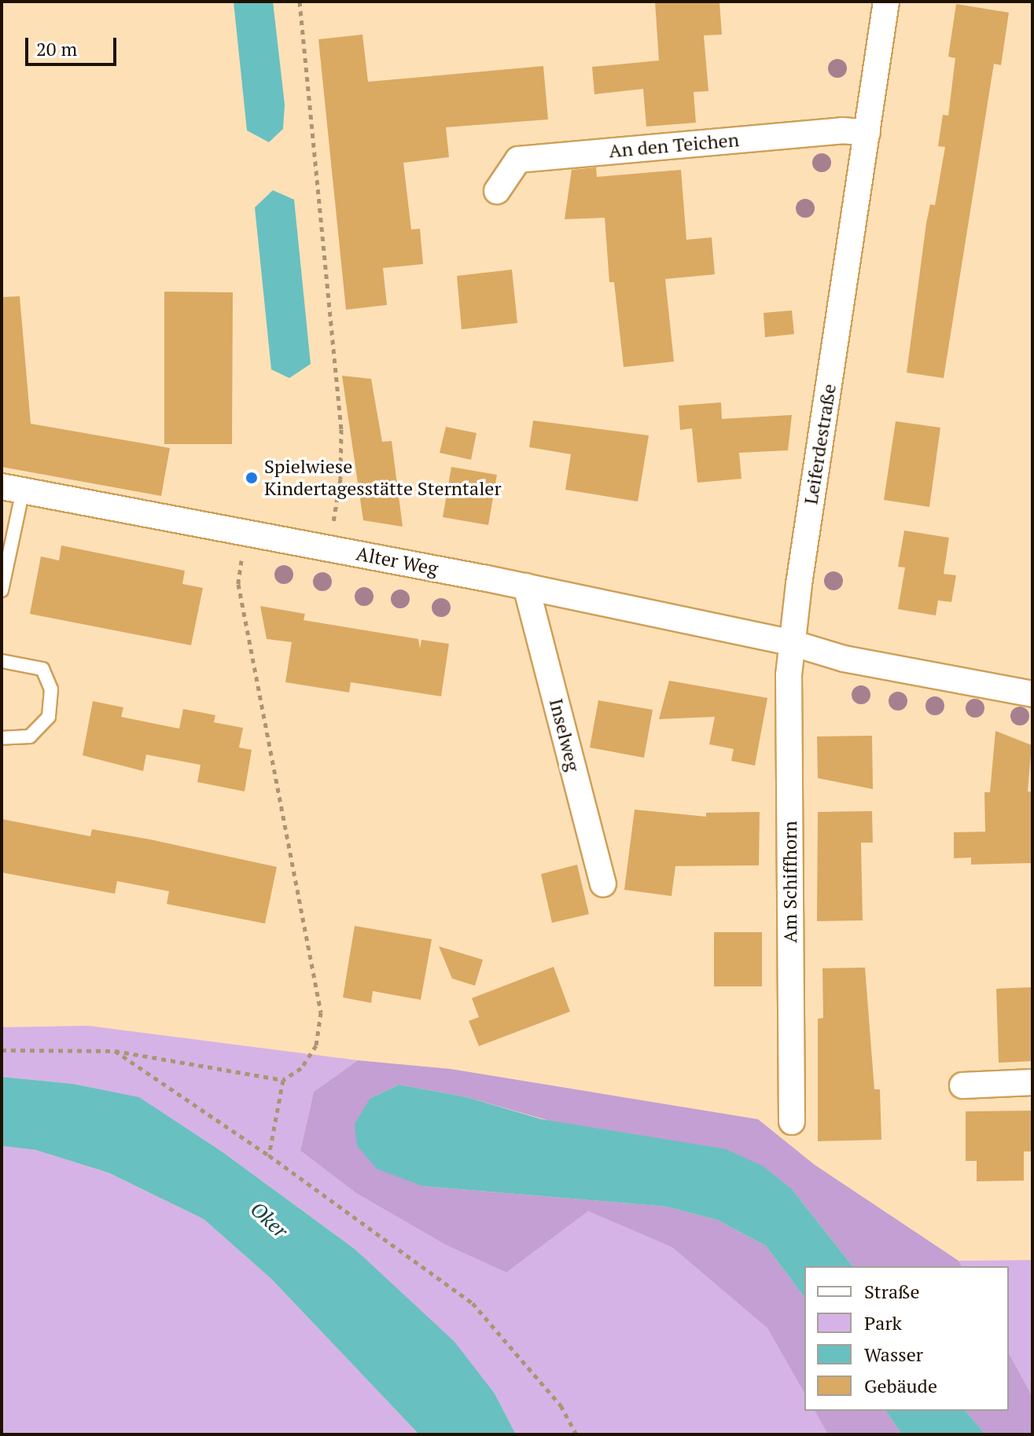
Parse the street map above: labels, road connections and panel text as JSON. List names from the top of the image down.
{
  "streets": {
    "street": [
      "An den Teichen",
      "Leiferdestraße",
      "Alter Weg",
      "Inselweg",
      "Am Schiffhorn"
    ]
  },
  "crossings": [
    ["An den Teichen", "Leiferdestraße"],
    ["Leiferdestraße", "Alter Weg"],
    ["Leiferdestraße", "Am Schiffhorn"],
    ["Alter Weg", "Inselweg"],
    ["Alter Weg", "Am Schiffhorn"]
  ],
  "water": ["Oker"],
  "places": ["Spielwiese Kindertagesstätte Sterntaler"],
  "legend": [
    "Straße",
    "Park",
    "Wasser",
    "Gebäude"
  ],
  "scale_bar": "20 m"
}
